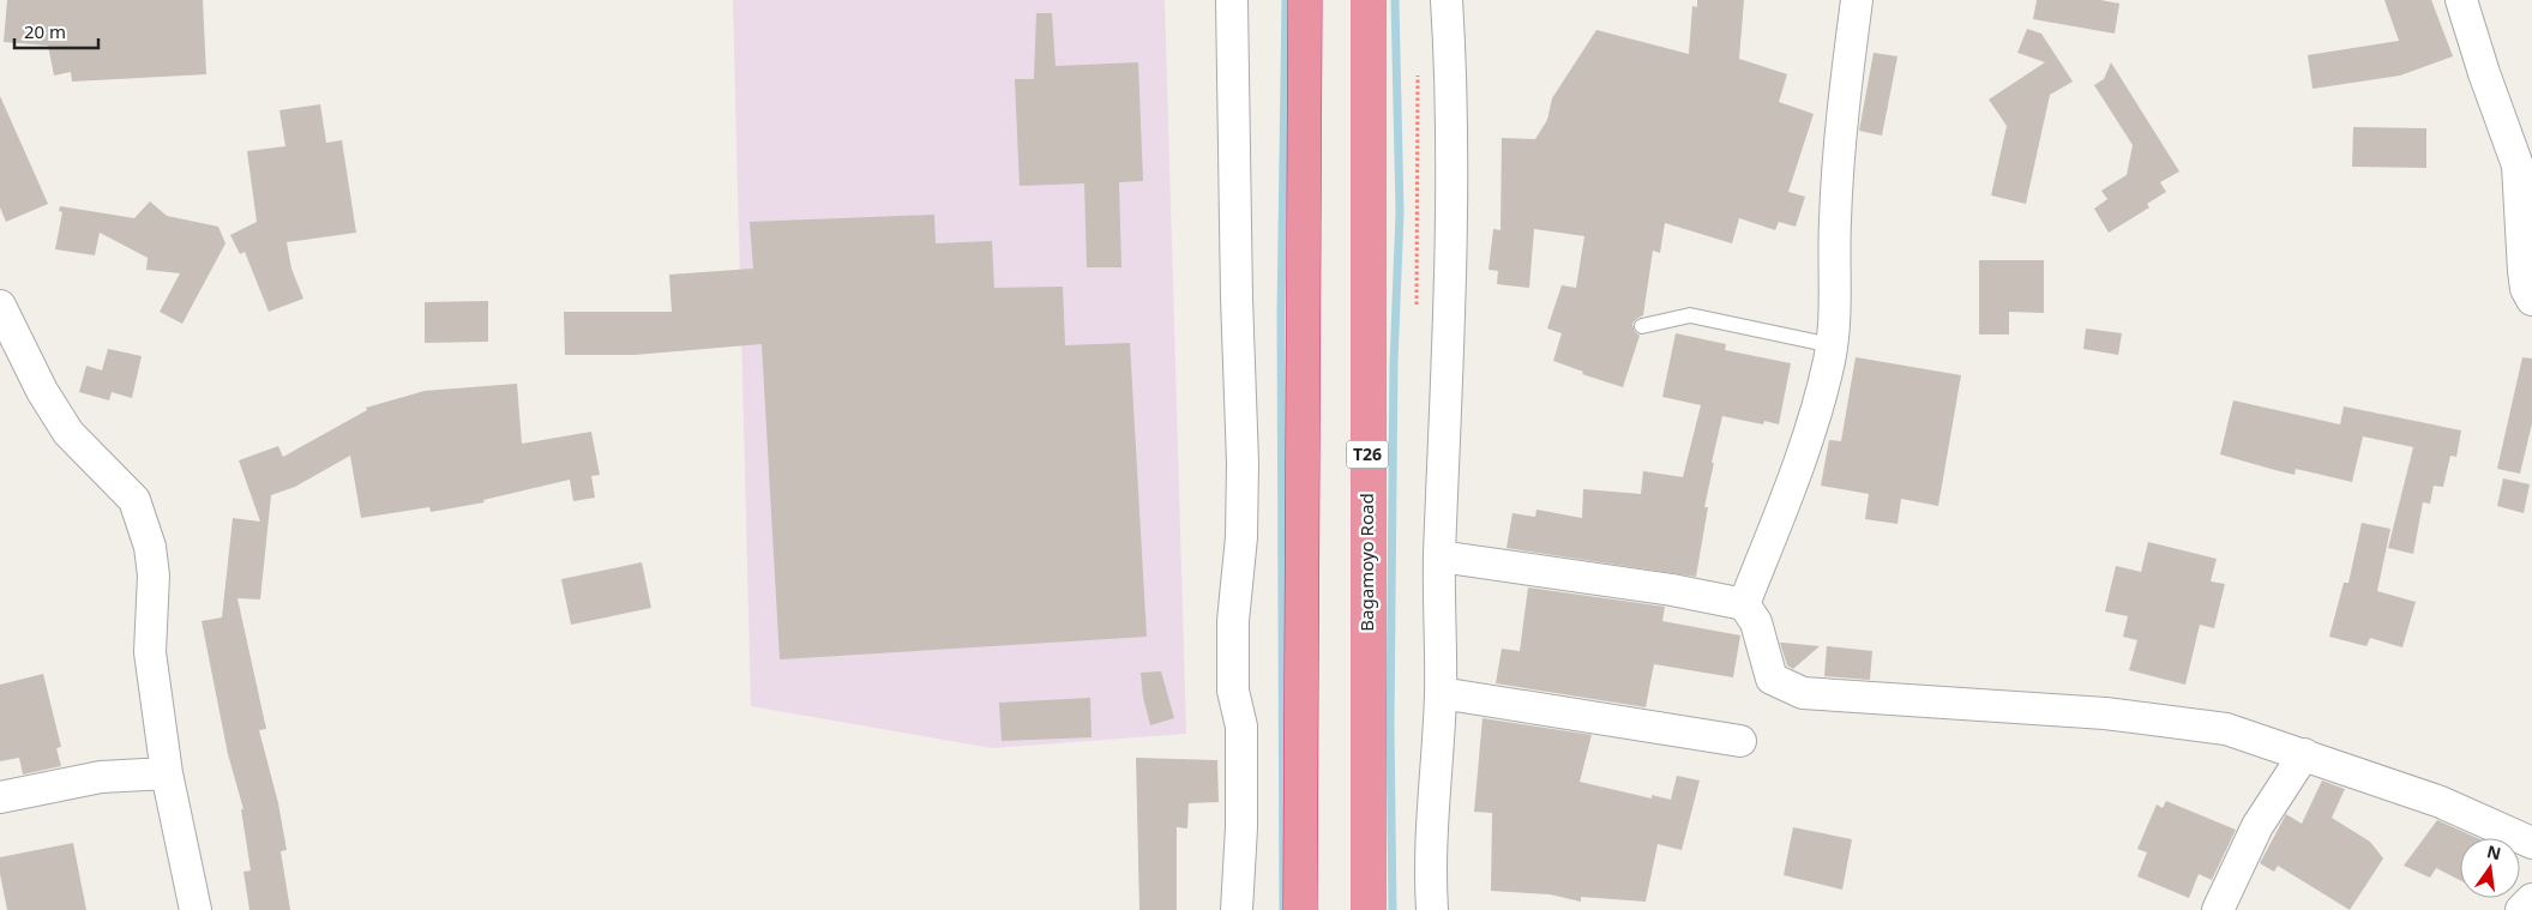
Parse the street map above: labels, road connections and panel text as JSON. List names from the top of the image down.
{
  "streets": {
    "highway": ["T26", "Bagamoyo Road"]
  },
  "scale_bar": "20 m",
  "north": "top"
}
